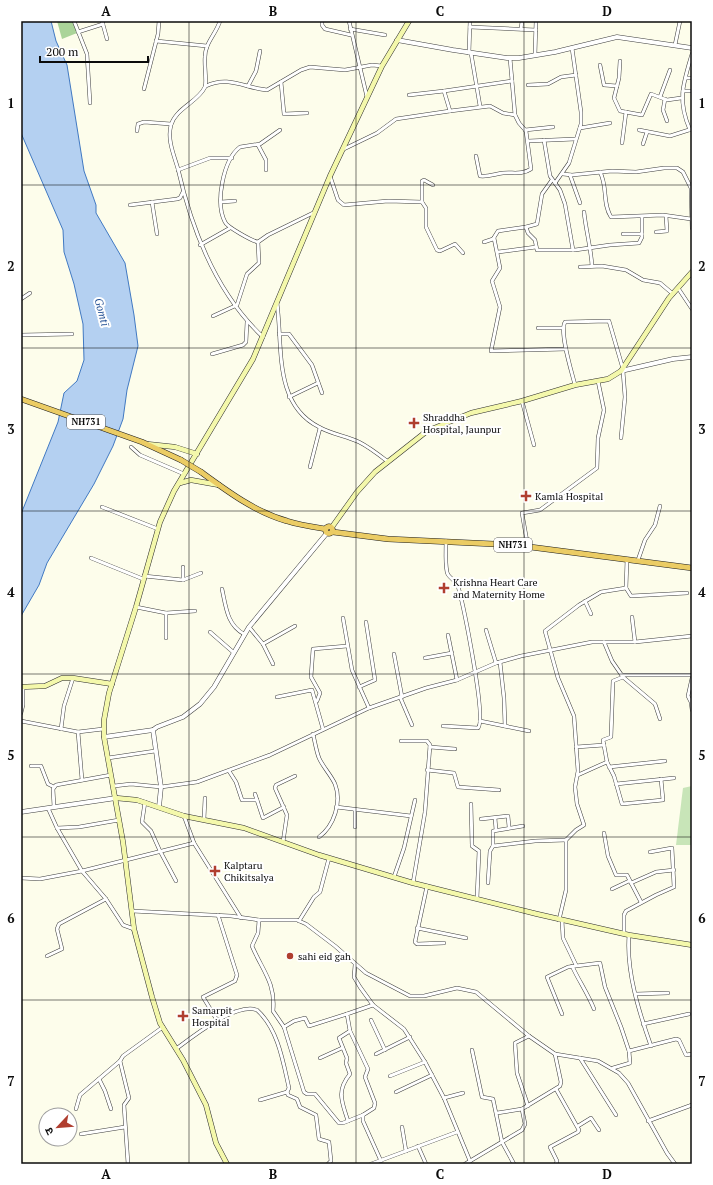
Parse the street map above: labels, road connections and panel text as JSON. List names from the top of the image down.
{
  "streets": {
    "highway": ["NH731"]
  },
  "water": ["Gomtī"],
  "places": {
    "health": [
      "Shraddha Hospital, Jaunpur",
      "Kamla Hospital",
      "Krishna Heart Care and Maternity Home",
      "Kalptaru Chikitsalya",
      "Samarpit Hospital"
    ],
    "other": ["sahi eid gah"]
  },
  "scale_bar": "200 m",
  "north": "bottom left",
  "grid": {
    "columns": [
      "A",
      "B",
      "C",
      "D"
    ],
    "rows": [
      "1",
      "2",
      "3",
      "4",
      "5",
      "6",
      "7"
    ]
  }
}
